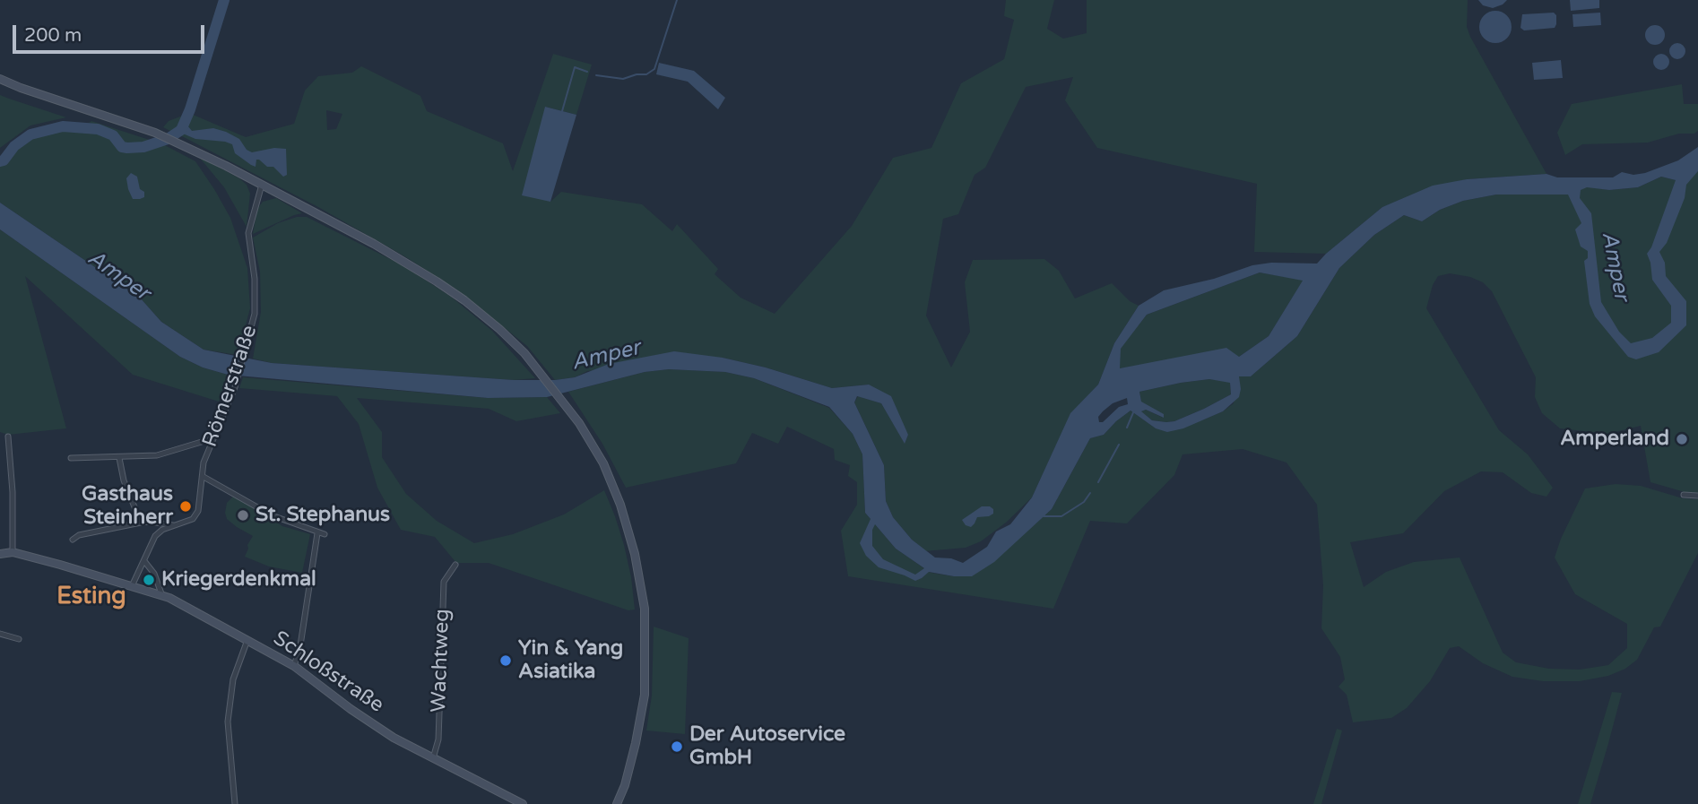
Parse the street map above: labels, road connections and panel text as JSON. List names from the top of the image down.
{
  "streets": {
    "main road": ["Schloßstraße"],
    "street": ["Römerstraße", "Wachtweg"]
  },
  "crossings": [
    ["Römerstraße", "Schloßstraße"],
    ["Wachtweg", "Schloßstraße"]
  ],
  "districts": ["Esting"],
  "water": ["Amper"],
  "places": [
    "Amperland",
    "Gasthaus Steinherr",
    "St. Stephanus",
    "Kriegerdenkmal",
    "Yin & Yang Asiatika",
    "Der Autoservice GmbH"
  ],
  "scale_bar": "200 m"
}
